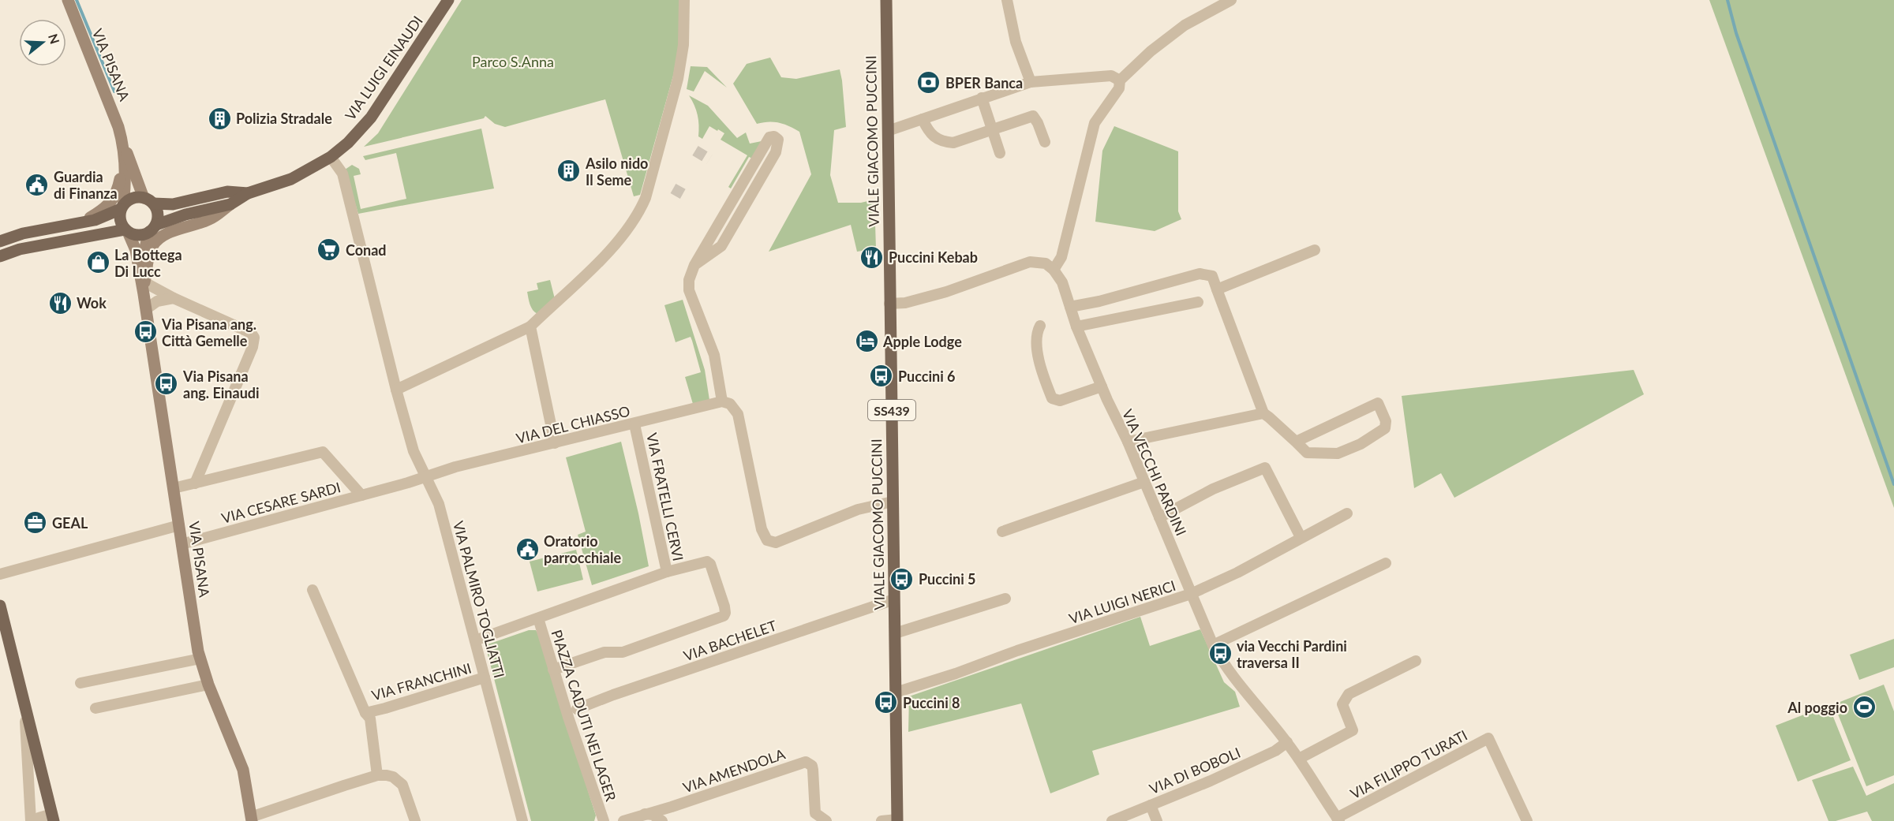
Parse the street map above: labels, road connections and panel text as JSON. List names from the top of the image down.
{
  "streets": {
    "main road": [
      "VIA PISANA",
      "VIA LUIGI EINAUDI",
      "VIALE GIACOMO PUCCINI",
      "SS439"
    ],
    "street": [
      "VIA DEL CHIASSO",
      "VIA VECCHI PARDINI",
      "VIA FRATELLI CERVI",
      "VIA CESARE SARDI",
      "VIA PALMIRO TOGLIATTI",
      "VIA LUIGI NERICI",
      "VIA BACHELET",
      "VIA FRANCHINI",
      "PIAZZA CADUTI NEI LAGER",
      "VIA FILIPPO TURATI",
      "VIA AMENDOLA",
      "VIA DI BOBOLI"
    ]
  },
  "crossings": [
    ["VIA PISANA", "VIA LUIGI EINAUDI"],
    ["VIA PISANA", "VIA CESARE SARDI"],
    ["VIA LUIGI EINAUDI", "VIA PALMIRO TOGLIATTI"],
    ["VIALE GIACOMO PUCCINI", "VIA LUIGI NERICI"],
    ["VIALE GIACOMO PUCCINI", "VIA BACHELET"],
    ["VIA DEL CHIASSO", "VIA FRATELLI CERVI"],
    ["VIA DEL CHIASSO", "VIA CESARE SARDI"],
    ["VIA DEL CHIASSO", "VIA PALMIRO TOGLIATTI"],
    ["VIA VECCHI PARDINI", "VIA LUIGI NERICI"],
    ["VIA VECCHI PARDINI", "VIA FILIPPO TURATI"],
    ["VIA VECCHI PARDINI", "VIA DI BOBOLI"],
    ["VIA FRATELLI CERVI", "VIA PALMIRO TOGLIATTI"],
    ["VIA FRATELLI CERVI", "PIAZZA CADUTI NEI LAGER"],
    ["VIA PALMIRO TOGLIATTI", "VIA FRANCHINI"]
  ],
  "parks": ["Parco S.Anna"],
  "places": {
    "bank": ["BPER Banca"],
    "building": ["Polizia Stradale", "Asilo nido Il Seme"],
    "public building": ["Guardia di Finanza", "Oratorio parrocchiale"],
    "supermarket": ["Conad"],
    "restaurant": ["Puccini Kebab", "Wok"],
    "shop": ["La Bottega Di Lucc"],
    "bus stop": [
      "Via Pisana ang. Città Gemelle",
      "Puccini 6",
      "Via Pisana ang. Einaudi",
      "Puccini 5",
      "via Vecchi Pardini traversa II",
      "Puccini 8"
    ],
    "hotel": ["Apple Lodge"],
    "office": ["GEAL"],
    "sports": ["Al poggio"]
  },
  "north": "right"
}
